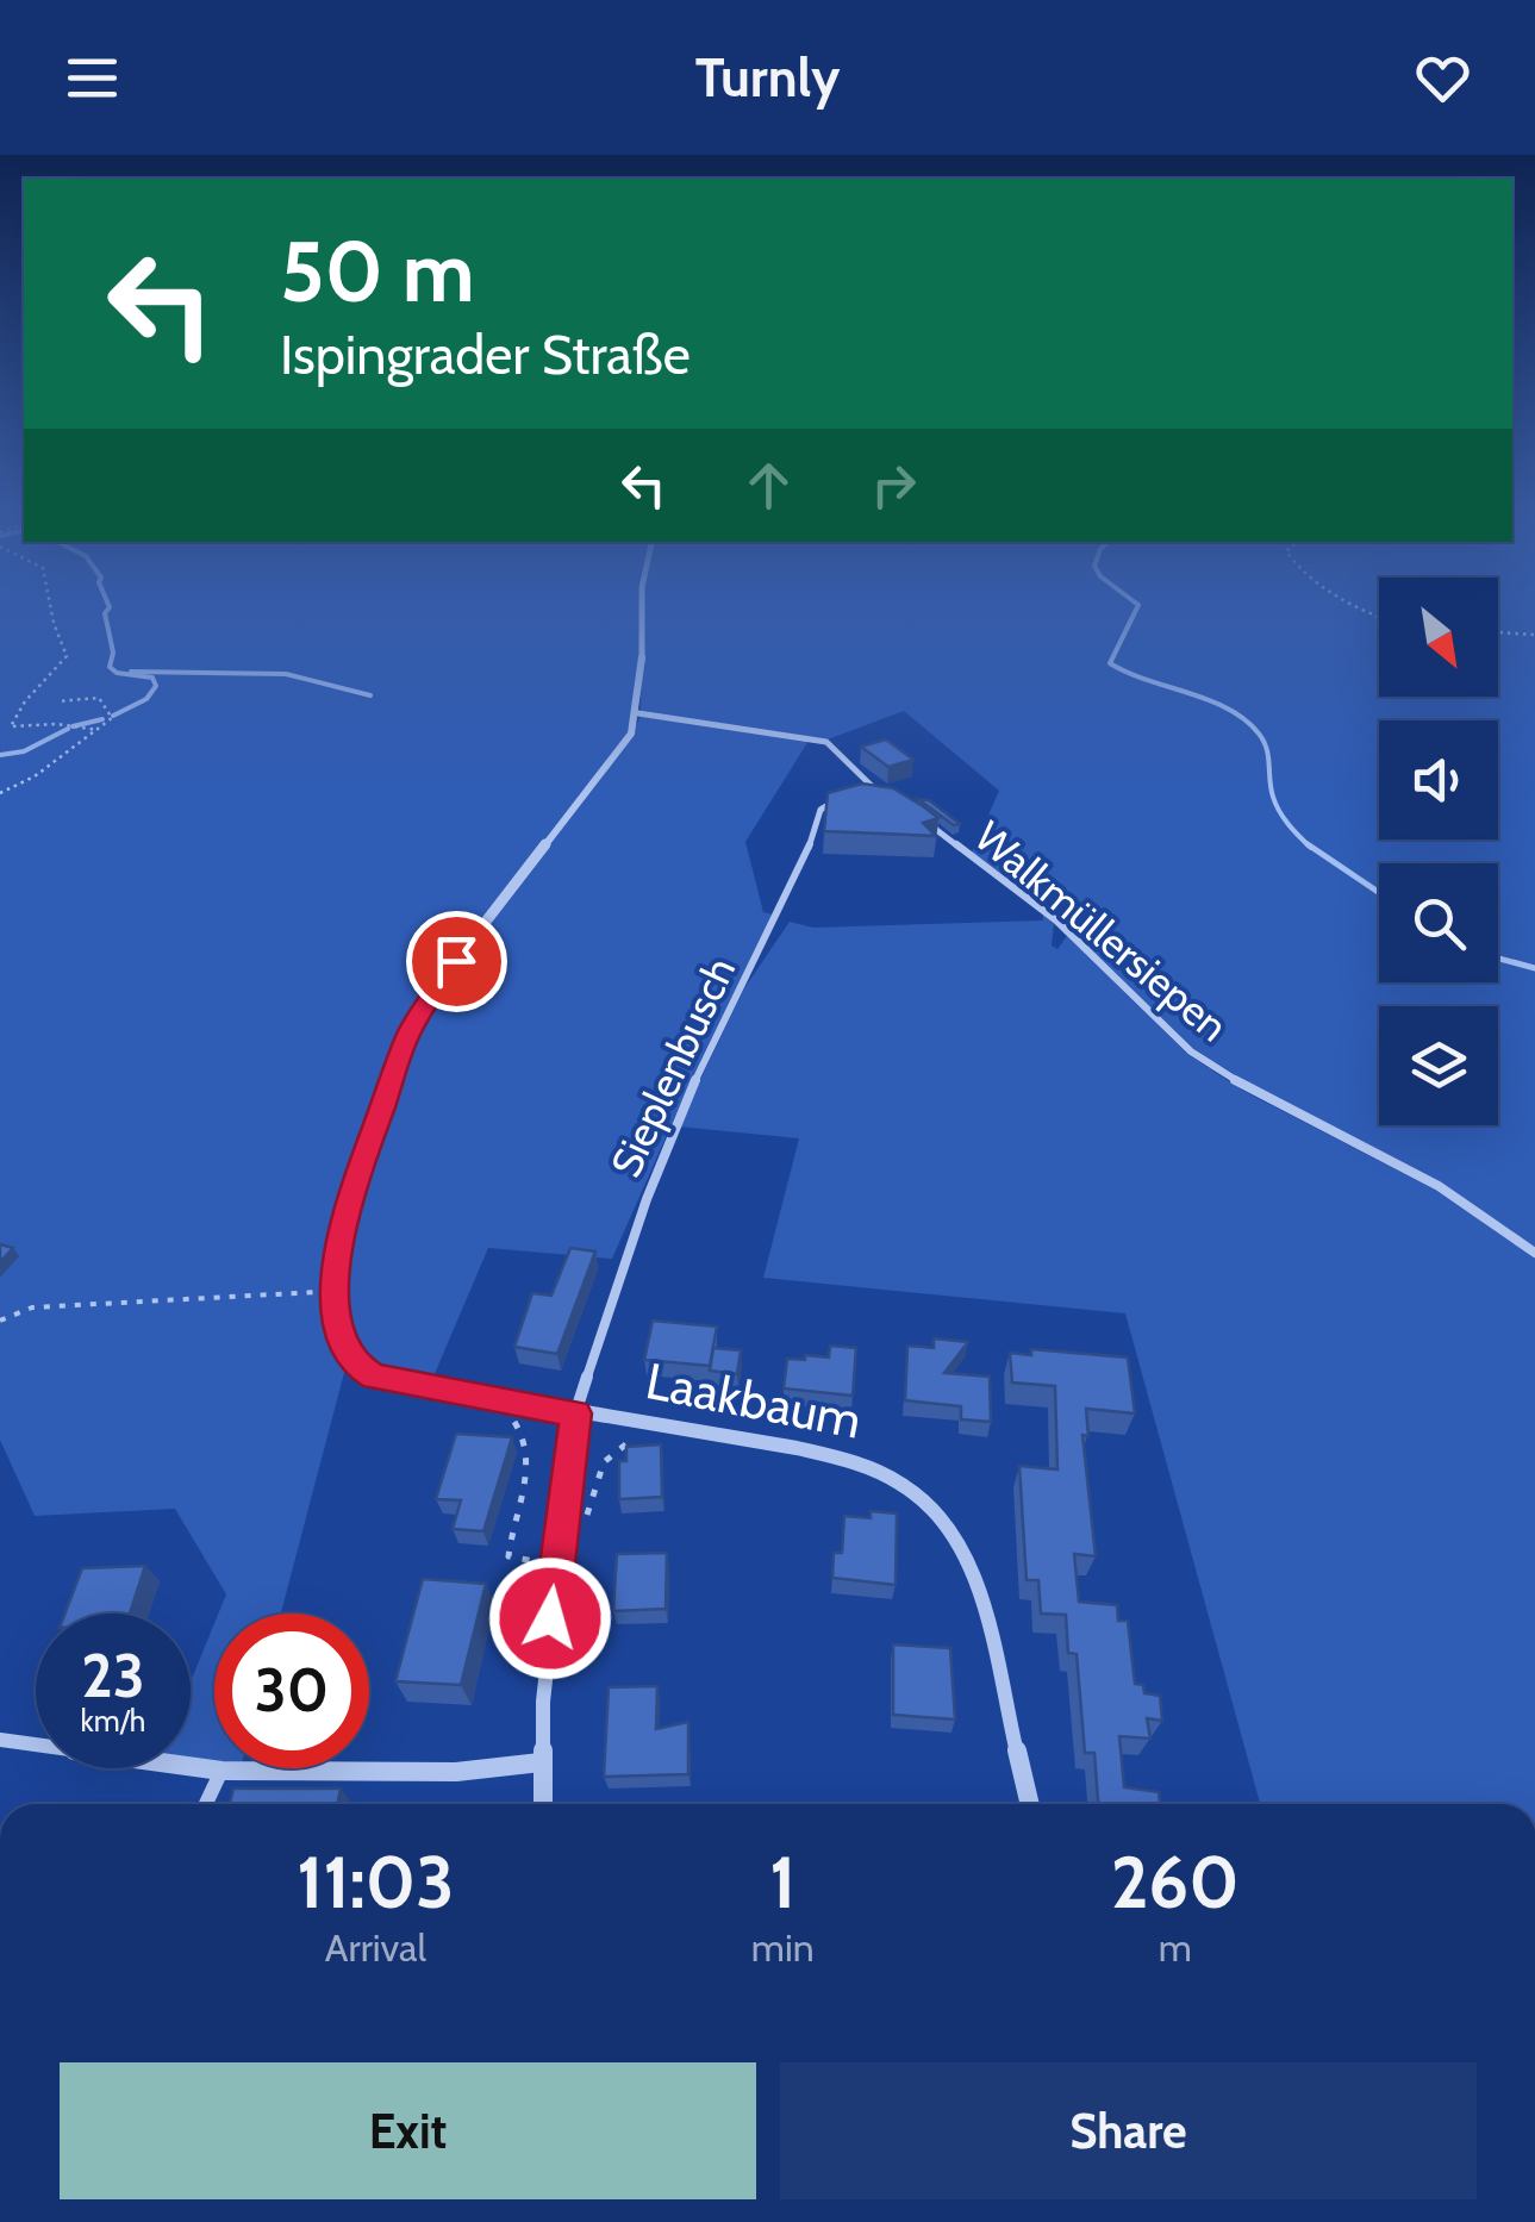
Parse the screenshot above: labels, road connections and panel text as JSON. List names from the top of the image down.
{
  "streets": {
    "street": ["Laakbaum"],
    "lane": ["Walkmüllersiepen", "Sieplenbusch"]
  },
  "crossings": [
    ["Sieplenbusch", "Laakbaum"]
  ],
  "north": "bottom right",
  "page": {
    "header": "Turnly",
    "turn": ["50 m", "Ispingrader Straße"],
    "speed": "23 km/h",
    "limit": "30",
    "eta": [
      "11:03",
      "Arrival",
      "1",
      "min",
      "260",
      "m"
    ],
    "buttons": ["Exit", "Share"]
  }
}
